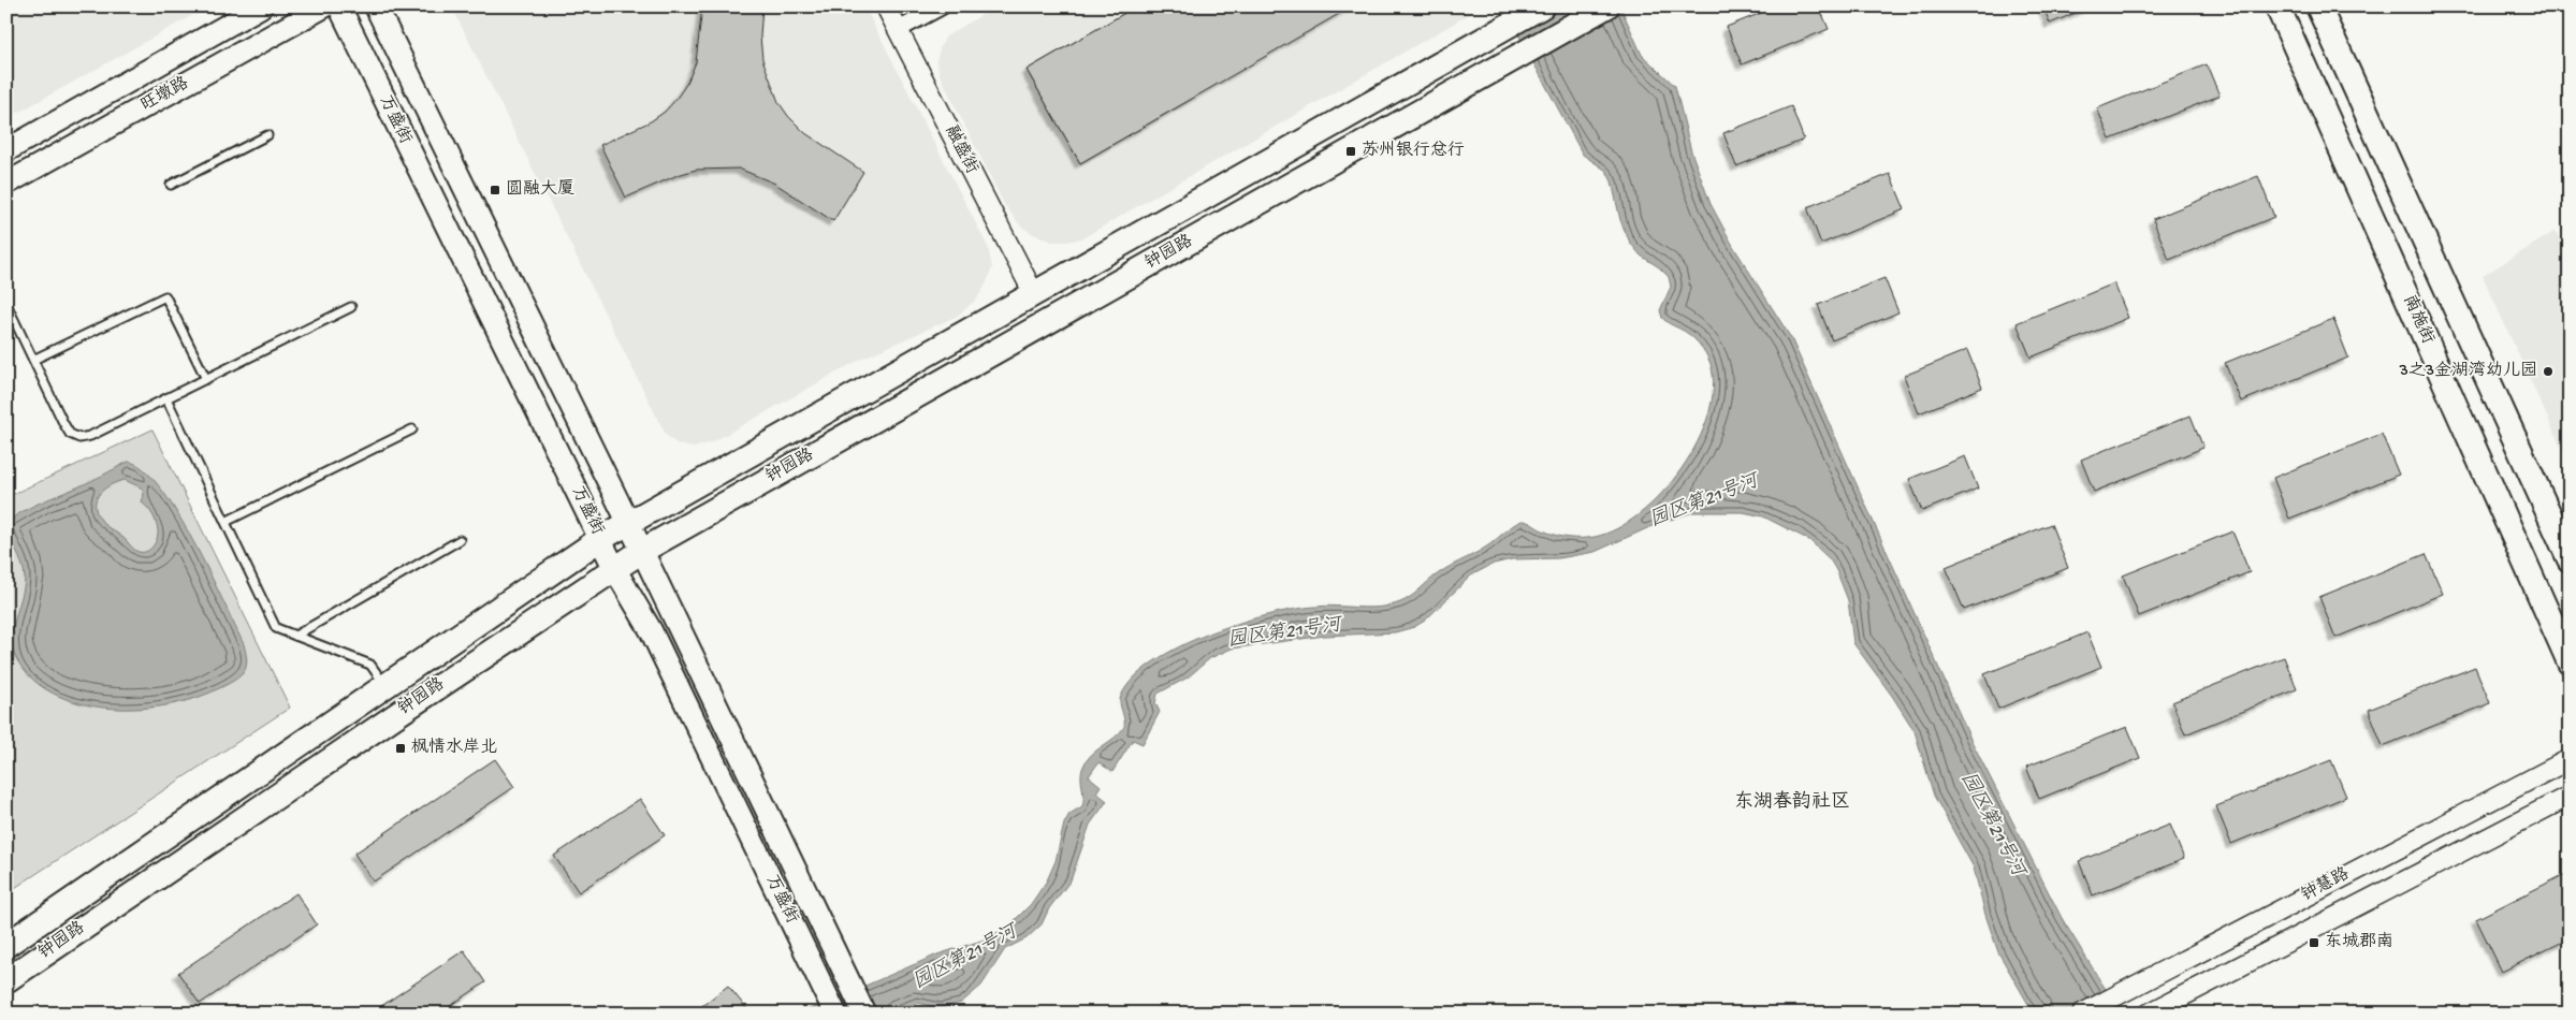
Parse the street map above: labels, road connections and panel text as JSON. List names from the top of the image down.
{
  "streets": {
    "main road": [
      "旺墩路",
      "万盛街",
      "钟园路",
      "南施街"
    ],
    "street": ["融盛街", "钟慧路"]
  },
  "crossings": [
    ["万盛街", "钟园路"],
    ["融盛街", "钟园路"]
  ],
  "districts": ["东湖春韵社区"],
  "water": ["园区第21号河"],
  "places": {
    "transit": [
      "苏州银行总行",
      "圆融大厦",
      "枫情水岸北",
      "东城郡南"
    ],
    "other": ["3之3金湖湾幼儿园"]
  }
}
